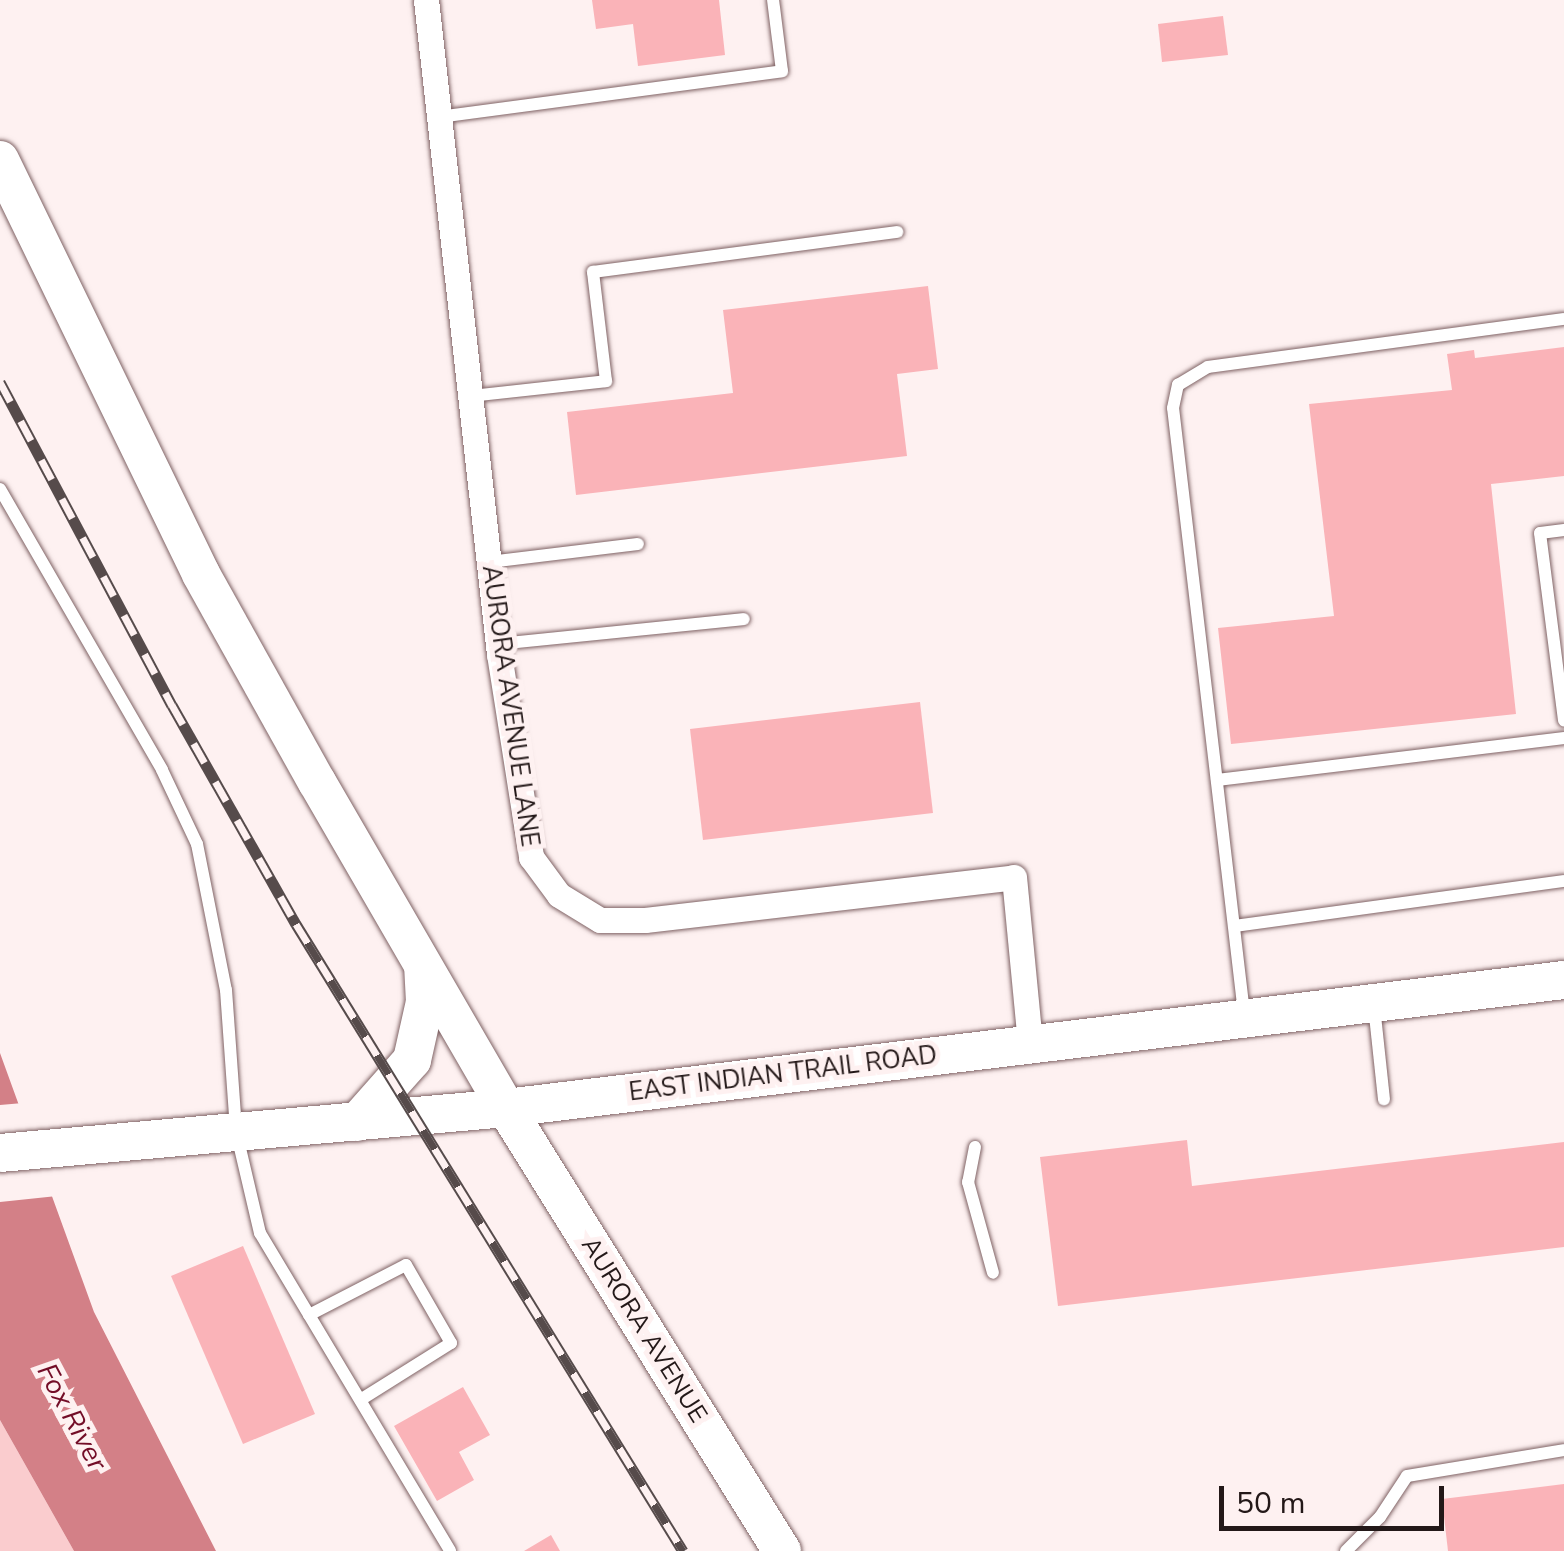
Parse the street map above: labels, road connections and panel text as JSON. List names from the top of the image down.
{
  "streets": {
    "main road": ["EAST INDIAN TRAIL ROAD", "AURORA AVENUE"],
    "street": ["AURORA AVENUE LANE"]
  },
  "crossings": [
    ["AURORA AVENUE LANE", "EAST INDIAN TRAIL ROAD"],
    ["EAST INDIAN TRAIL ROAD", "AURORA AVENUE"]
  ],
  "water": ["Fox River"],
  "scale_bar": "50 m"
}
